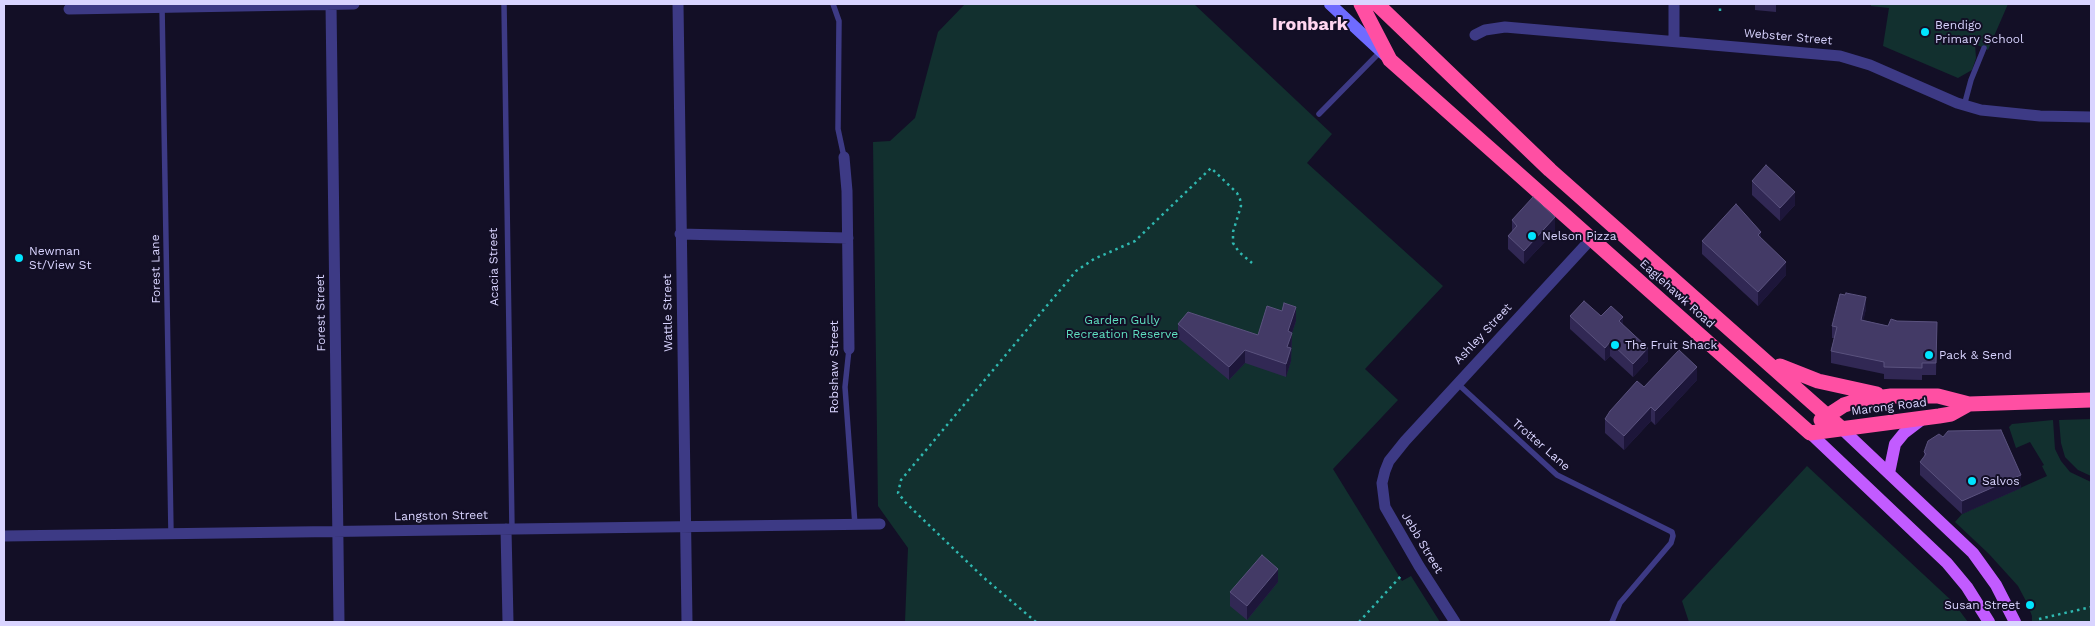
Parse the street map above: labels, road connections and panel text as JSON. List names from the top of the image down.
{
  "streets": {
    "highway": ["Eaglehawk Road", "Ashley Street", "Marong Road"],
    "street": [
      "Webster Street",
      "Acacia Street",
      "Forest Street",
      "Wattle Street",
      "Robshaw Street",
      "Langston Street",
      "Jebb Street"
    ],
    "lane": ["Forest Lane", "Trotter Lane"]
  },
  "crossings": [
    ["Acacia Street", "Langston Street"],
    ["Forest Lane", "Langston Street"],
    ["Eaglehawk Road", "Ashley Street"],
    ["Eaglehawk Road", "Marong Road"],
    ["Forest Street", "Langston Street"],
    ["Wattle Street", "Langston Street"],
    ["Ashley Street", "Trotter Lane"],
    ["Ashley Street", "Jebb Street"],
    ["Robshaw Street", "Langston Street"]
  ],
  "districts": ["Ironbark"],
  "parks": ["Garden Gully Recreation Reserve"],
  "places": [
    "Bendigo Primary School",
    "Nelson Pizza",
    "Newman St/View St",
    "The Fruit Shack",
    "Pack & Send",
    "Salvos",
    "Susan Street"
  ]
}
